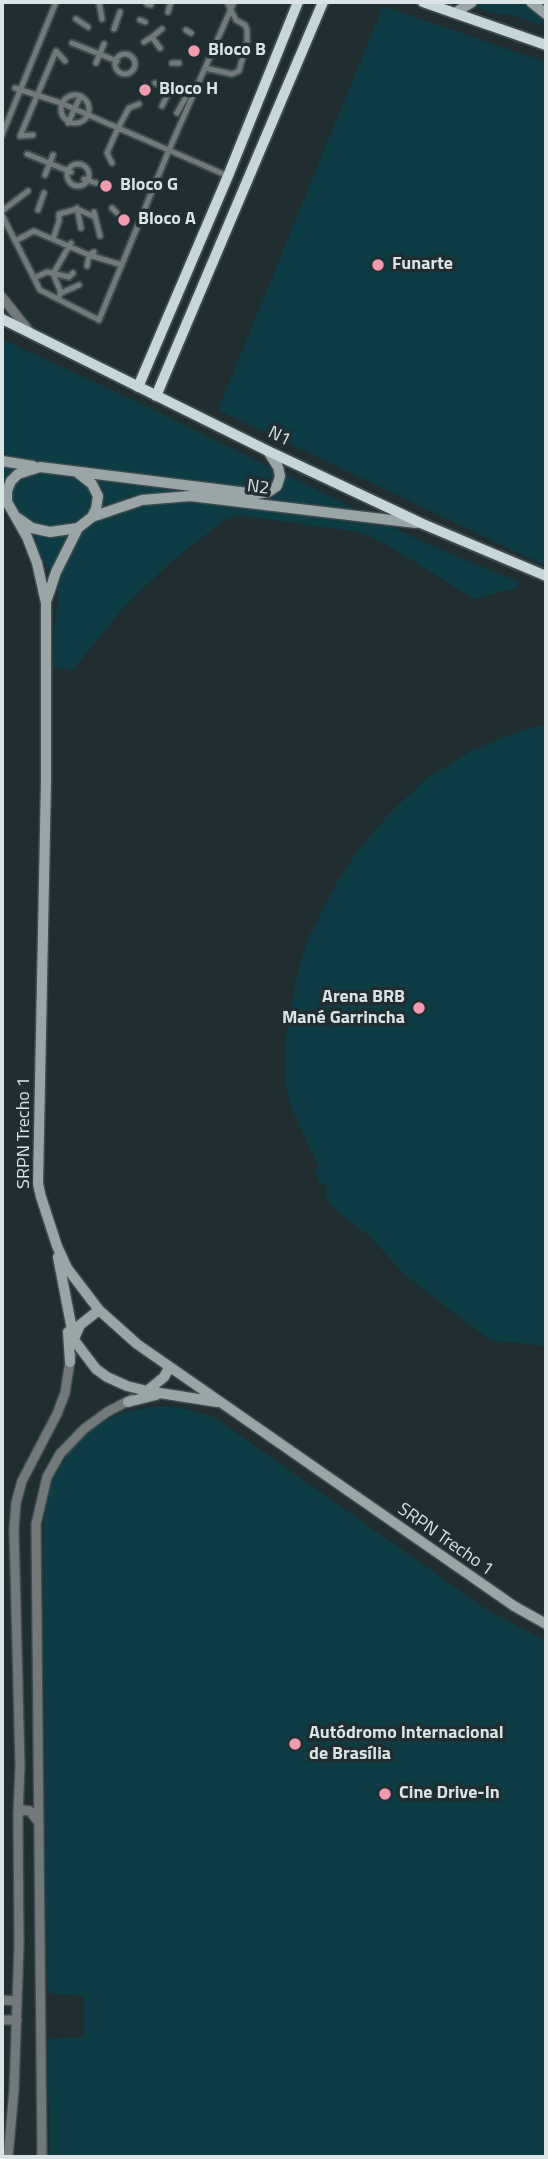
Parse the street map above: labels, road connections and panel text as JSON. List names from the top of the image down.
{
  "streets": {
    "highway": ["N1"],
    "main road": ["N2", "SRPN Trecho 1"]
  },
  "crossings": [
    ["N1", "N2"],
    ["N2", "SRPN Trecho 1"]
  ],
  "places": [
    "Bloco B",
    "Bloco H",
    "Bloco G",
    "Bloco A",
    "Funarte",
    "Arena BRB Mané Garrincha",
    "Autódromo Internacional de Brasília",
    "Cine Drive-In"
  ]
}
